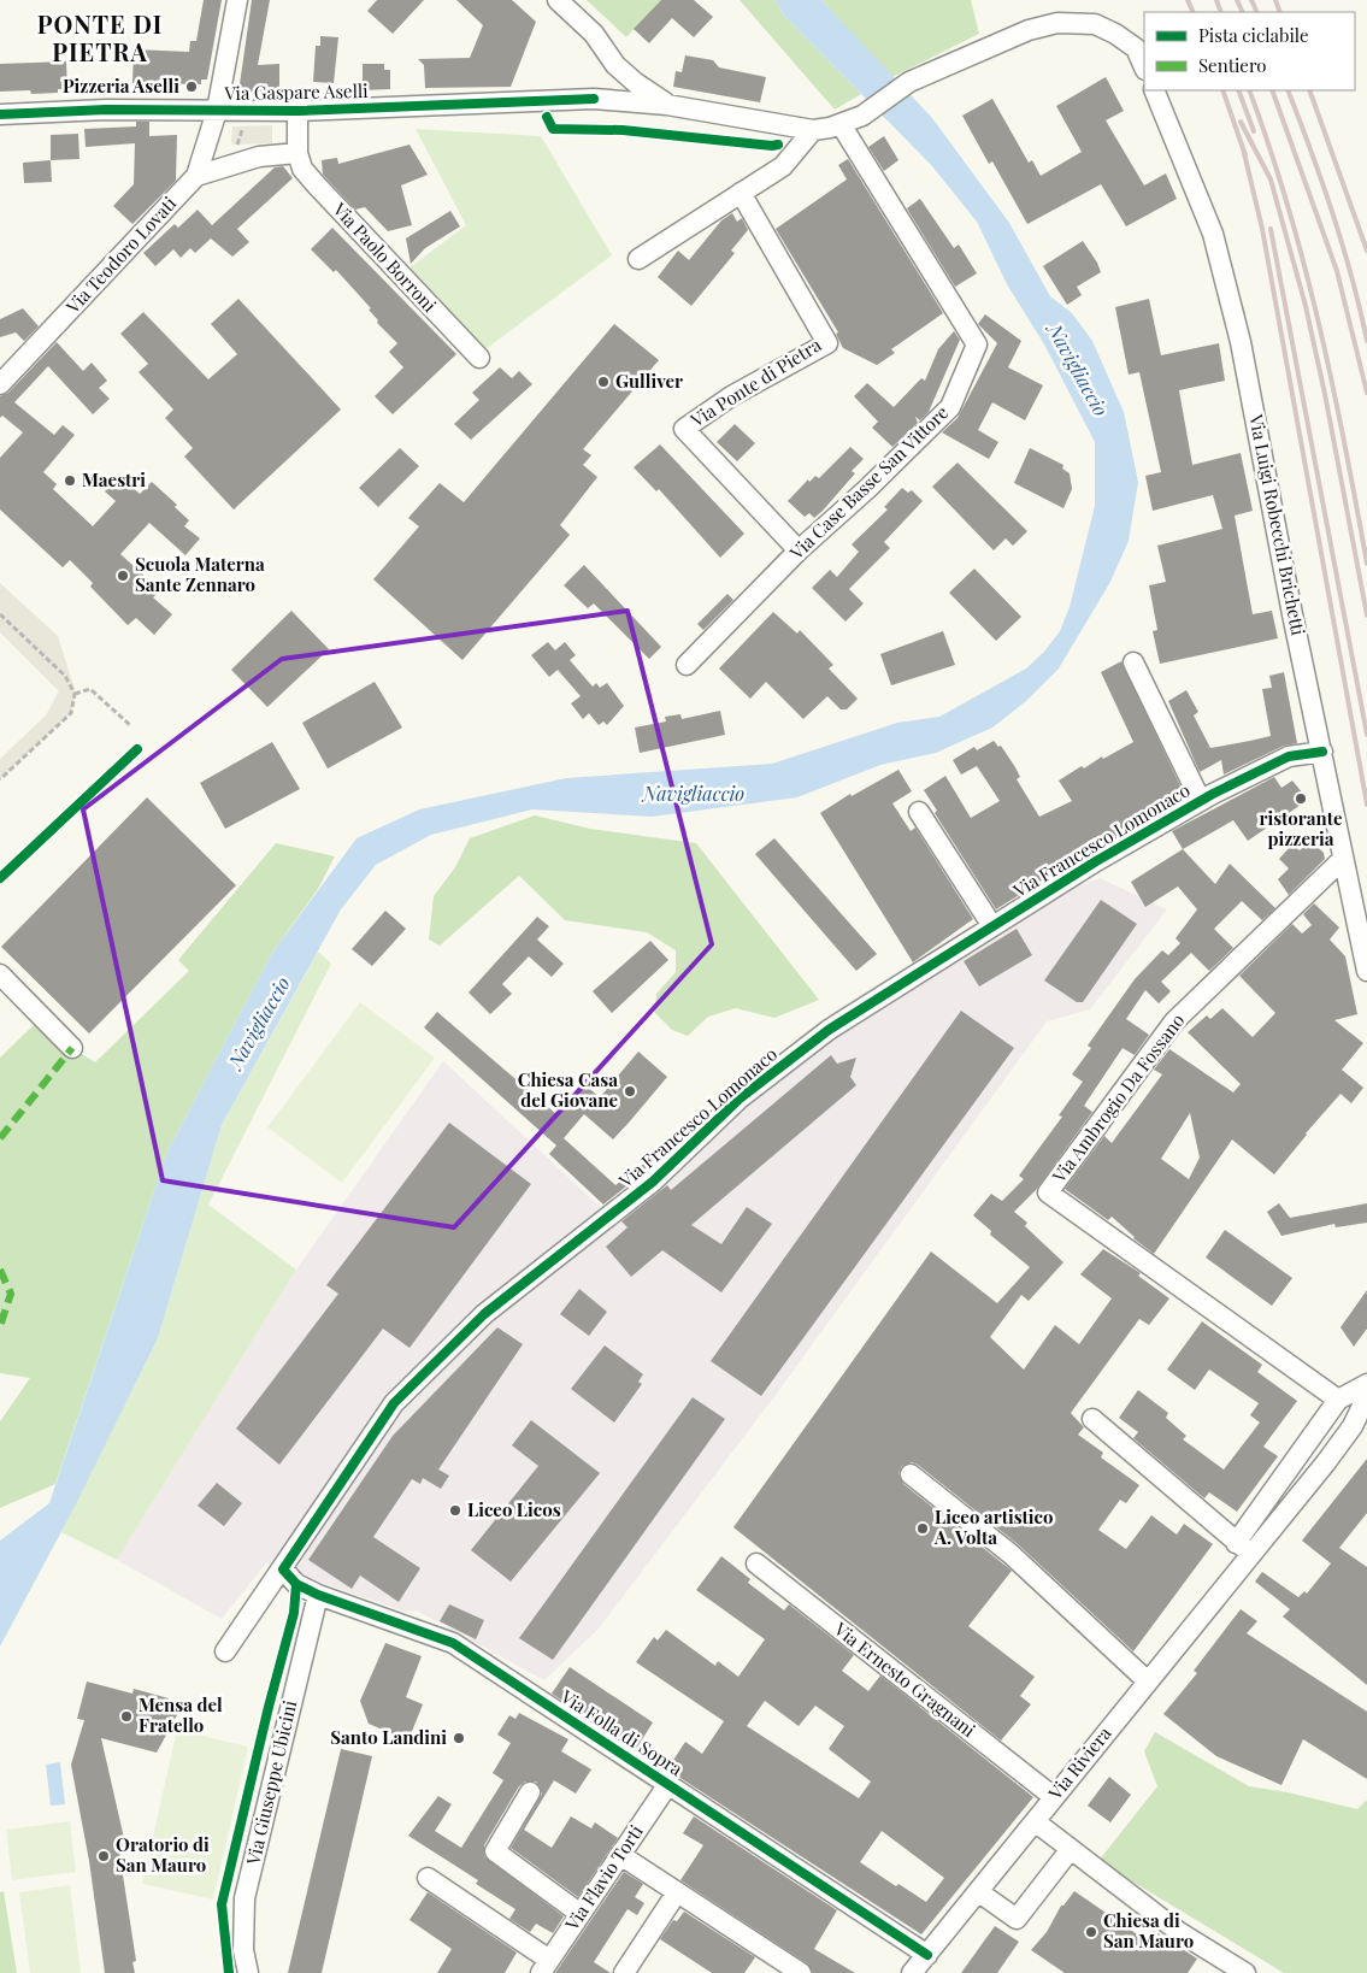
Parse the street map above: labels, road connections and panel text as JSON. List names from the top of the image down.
{
  "streets": {
    "street": [
      "Via Gaspare Aselli",
      "Via Teodoro Lovati",
      "Via Paolo Borroni",
      "Via Ponte di Pietra",
      "Via Case Basse San Vittore",
      "Via Luigi Robecchi Brichetti",
      "Via Francesco Lomonaco",
      "Via Ambrogio Da Fossano",
      "Via Ernesto Gragnani",
      "Via Folla di Sopra",
      "Via Riviera",
      "Via Giuseppe Ubicini",
      "Via Flavio Torti"
    ]
  },
  "crossings": [
    ["Via Gaspare Aselli", "Via Teodoro Lovati"],
    ["Via Gaspare Aselli", "Via Paolo Borroni"],
    ["Via Gaspare Aselli", "Via Case Basse San Vittore"],
    ["Via Ponte di Pietra", "Via Case Basse San Vittore"],
    ["Via Luigi Robecchi Brichetti", "Via Francesco Lomonaco"],
    ["Via Luigi Robecchi Brichetti", "Via Ambrogio Da Fossano"],
    ["Via Francesco Lomonaco", "Via Folla di Sopra"],
    ["Via Ernesto Gragnani", "Via Riviera"],
    ["Via Folla di Sopra", "Via Riviera"],
    ["Via Folla di Sopra", "Via Giuseppe Ubicini"],
    ["Via Folla di Sopra", "Via Flavio Torti"]
  ],
  "districts": ["PONTE DI PIETRA"],
  "water": ["Navigliaccio"],
  "places": [
    "Pizzeria Aselli",
    "Gulliver",
    "Maestri",
    "Scuola Materna Sante Zennaro",
    "ristorante pizzeria",
    "Chiesa Casa del Giovane",
    "Liceo Licos",
    "Liceo artistico A. Volta",
    "Mensa del Fratello",
    "Santo Landini",
    "Oratorio di San Mauro",
    "Chiesa di San Mauro"
  ],
  "legend": ["Pista ciclabile", "Sentiero"]
}
